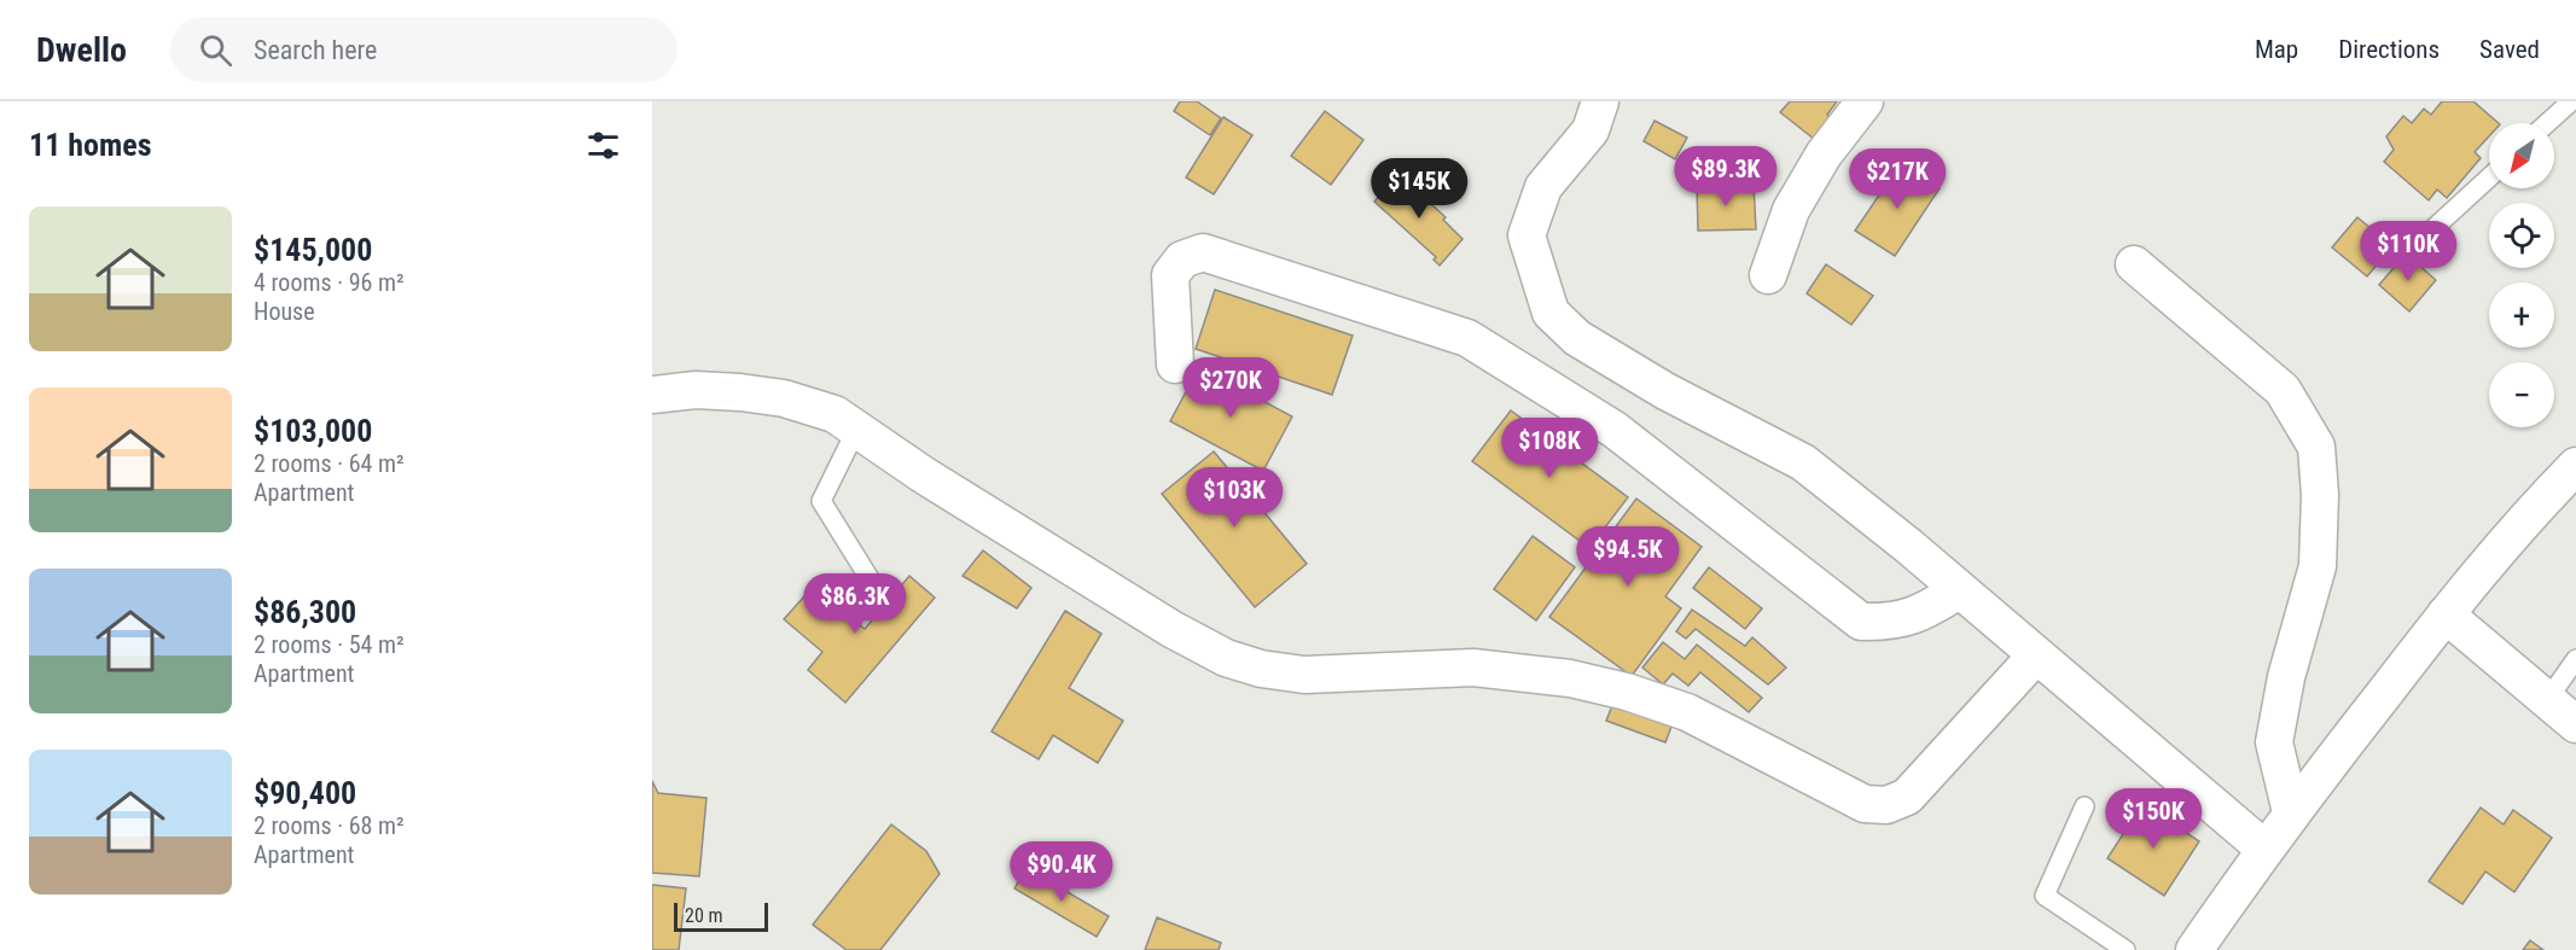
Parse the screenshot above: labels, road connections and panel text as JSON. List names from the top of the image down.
{
  "scale_bar": "20 m",
  "north": "bottom left",
  "page": {
    "header": "Dwello",
    "search": "Search here",
    "nav": ["Map", "Directions", "Saved"],
    "heading": "11 homes",
    "map_buttons": ["+", "−"],
    "price": [
      "$89.3K",
      "$217K",
      "$145K",
      "$110K",
      "$270K",
      "$108K",
      "$103K",
      "$94.5K",
      "$86.3K",
      "$150K",
      "$90.4K"
    ],
    "list": [
      {
        "name": "$145,000",
        "note": "4 rooms · 96 m² · House"
      },
      {
        "name": "$103,000",
        "note": "2 rooms · 64 m² · Apartment"
      },
      {
        "name": "$86,300",
        "note": "2 rooms · 54 m² · Apartment"
      },
      {
        "name": "$90,400",
        "note": "2 rooms · 68 m² · Apartment"
      }
    ],
    "scale": "20 m"
  }
}
